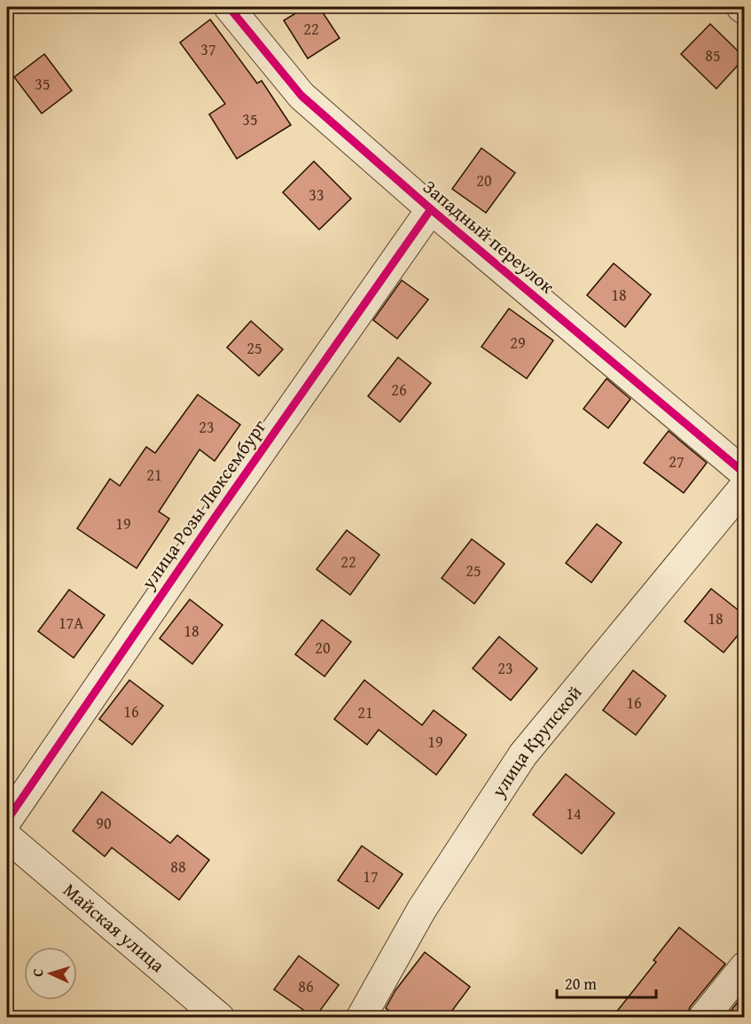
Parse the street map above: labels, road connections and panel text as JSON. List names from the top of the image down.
{
  "streets": {
    "street": [
      "Западный переулок",
      "улица Розы Люксембург",
      "улица Крупской",
      "Майская улица"
    ]
  },
  "crossings": [
    ["Западный переулок", "улица Розы Люксембург"]
  ],
  "house_numbers": [
    "22",
    "37",
    "85",
    "35",
    "35",
    "20",
    "33",
    "18",
    "29",
    "25",
    "26",
    "23",
    "27",
    "21",
    "19",
    "22",
    "25",
    "18",
    "17А",
    "18",
    "20",
    "23",
    "16",
    "16",
    "21",
    "19",
    "14",
    "90",
    "88",
    "17",
    "86"
  ],
  "scale_bar": "20 m",
  "north": "left"
}
